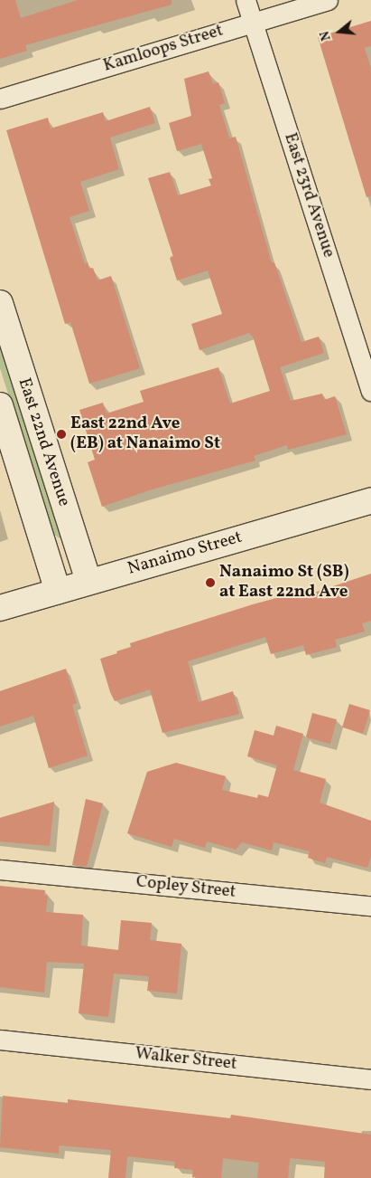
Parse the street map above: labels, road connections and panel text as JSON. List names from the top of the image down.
{
  "streets": {
    "street": [
      "Kamloops Street",
      "East 23rd Avenue",
      "East 22nd Avenue",
      "Nanaimo Street",
      "Copley Street",
      "Walker Street"
    ]
  },
  "crossings": [
    ["Kamloops Street", "East 23rd Avenue"],
    ["East 22nd Avenue", "Nanaimo Street"]
  ],
  "places": ["East 22nd Ave (EB) at Nanaimo St", "Nanaimo St (SB) at East 22nd Ave"],
  "north": "left"
}
